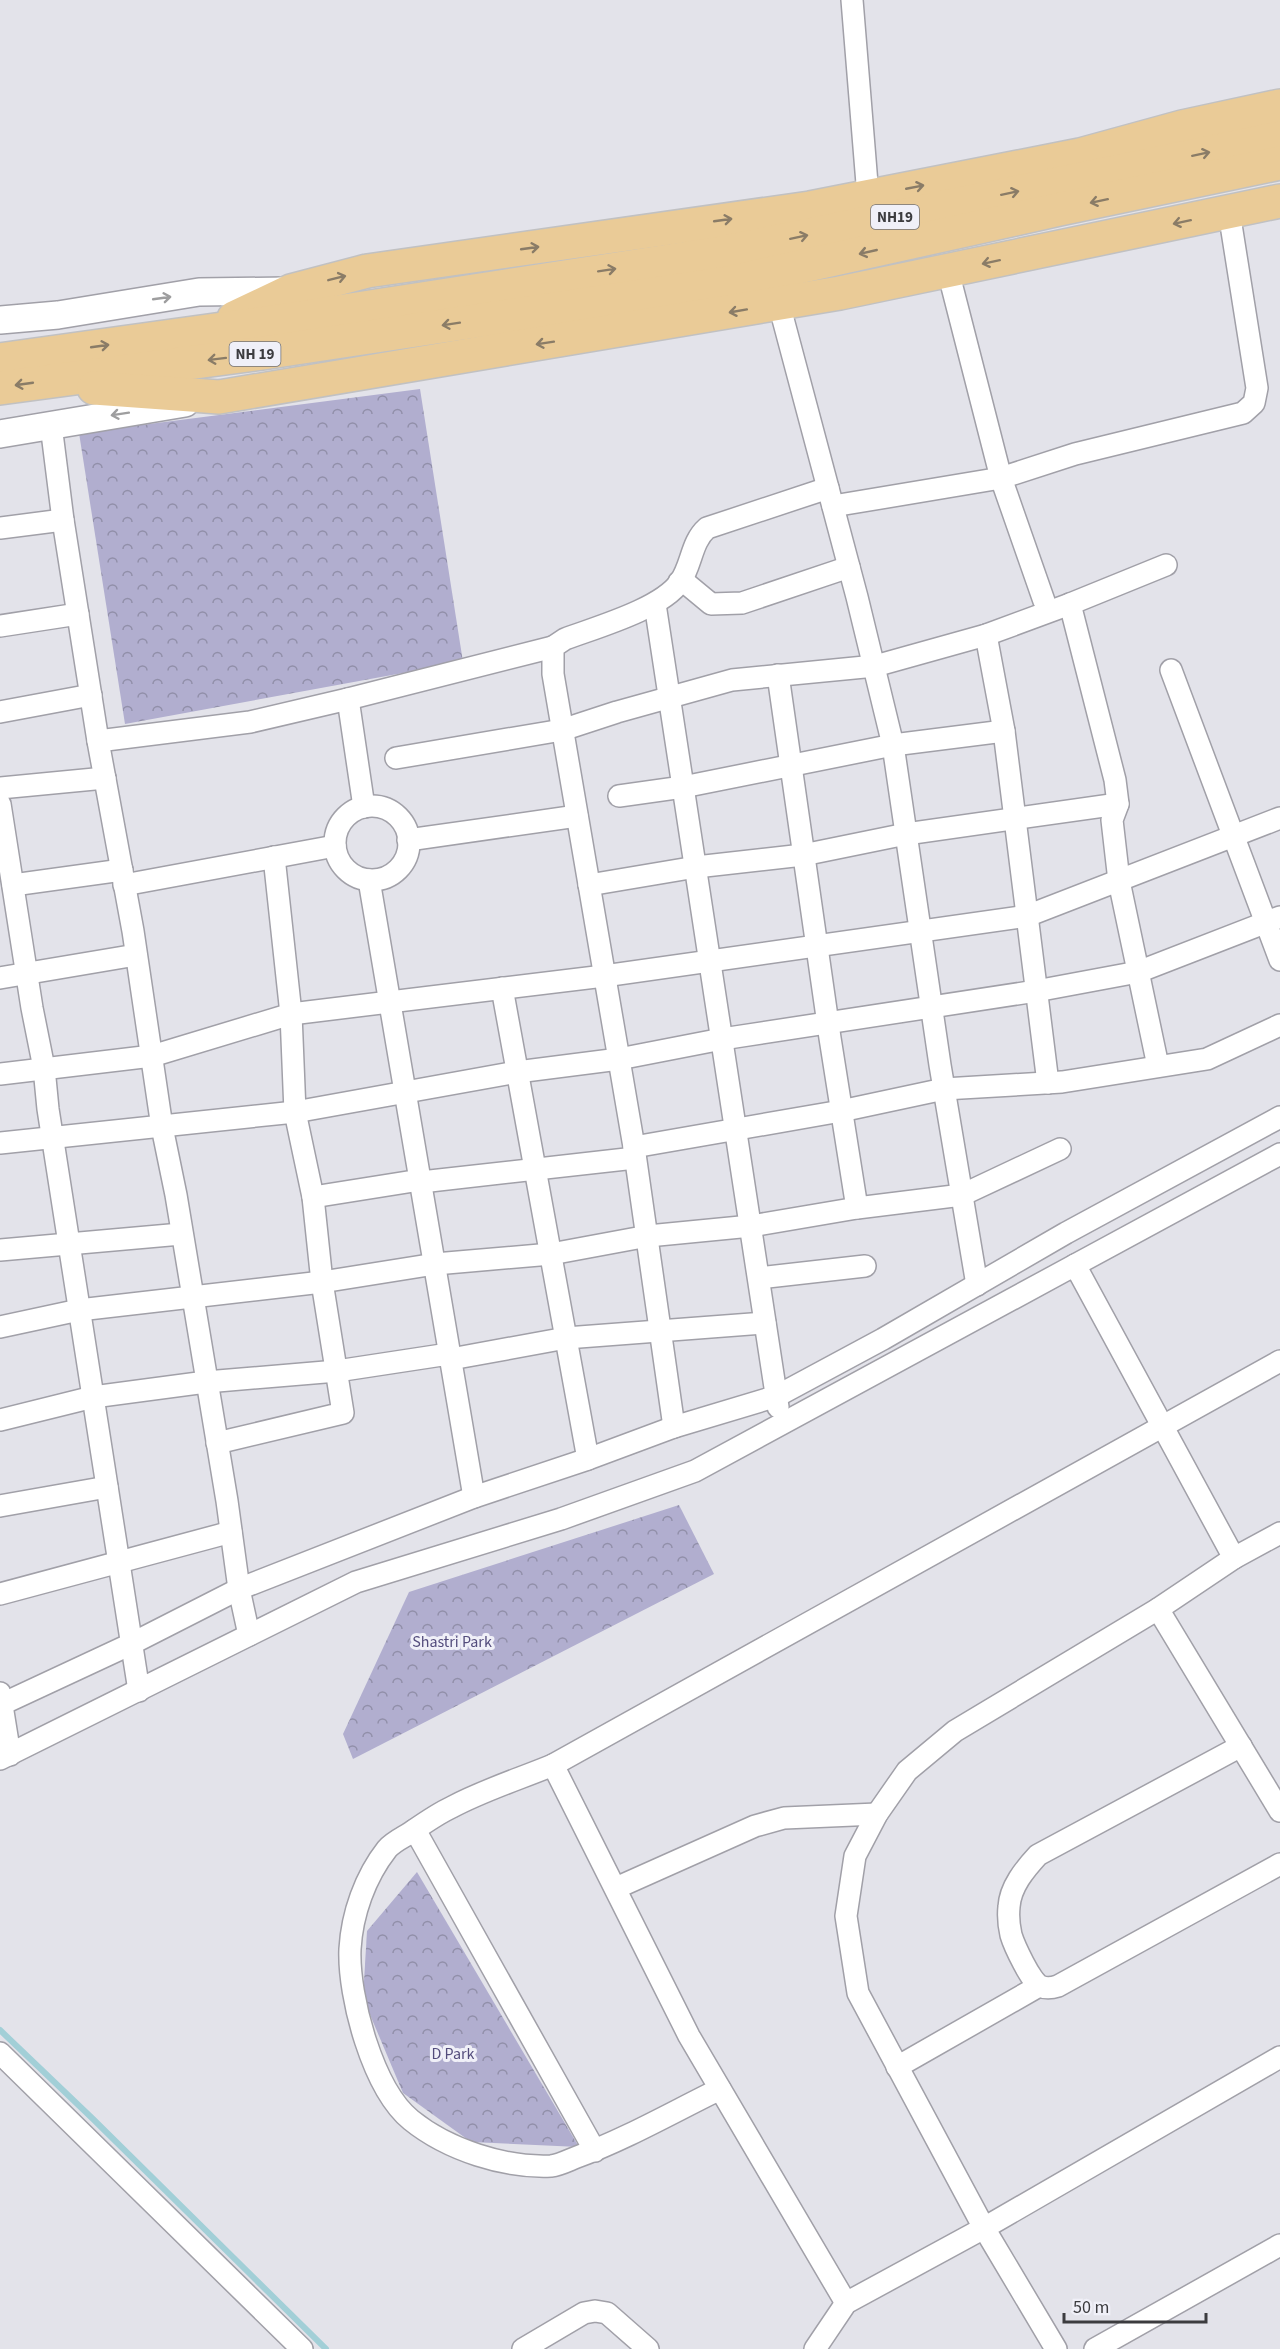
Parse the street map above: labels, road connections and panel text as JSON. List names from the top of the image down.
{
  "streets": {
    "highway": ["NH19", "NH 19"]
  },
  "crossings": [
    ["NH19", "NH 19"]
  ],
  "parks": ["Shastri Park", "D Park"],
  "scale_bar": "50 m"
}
